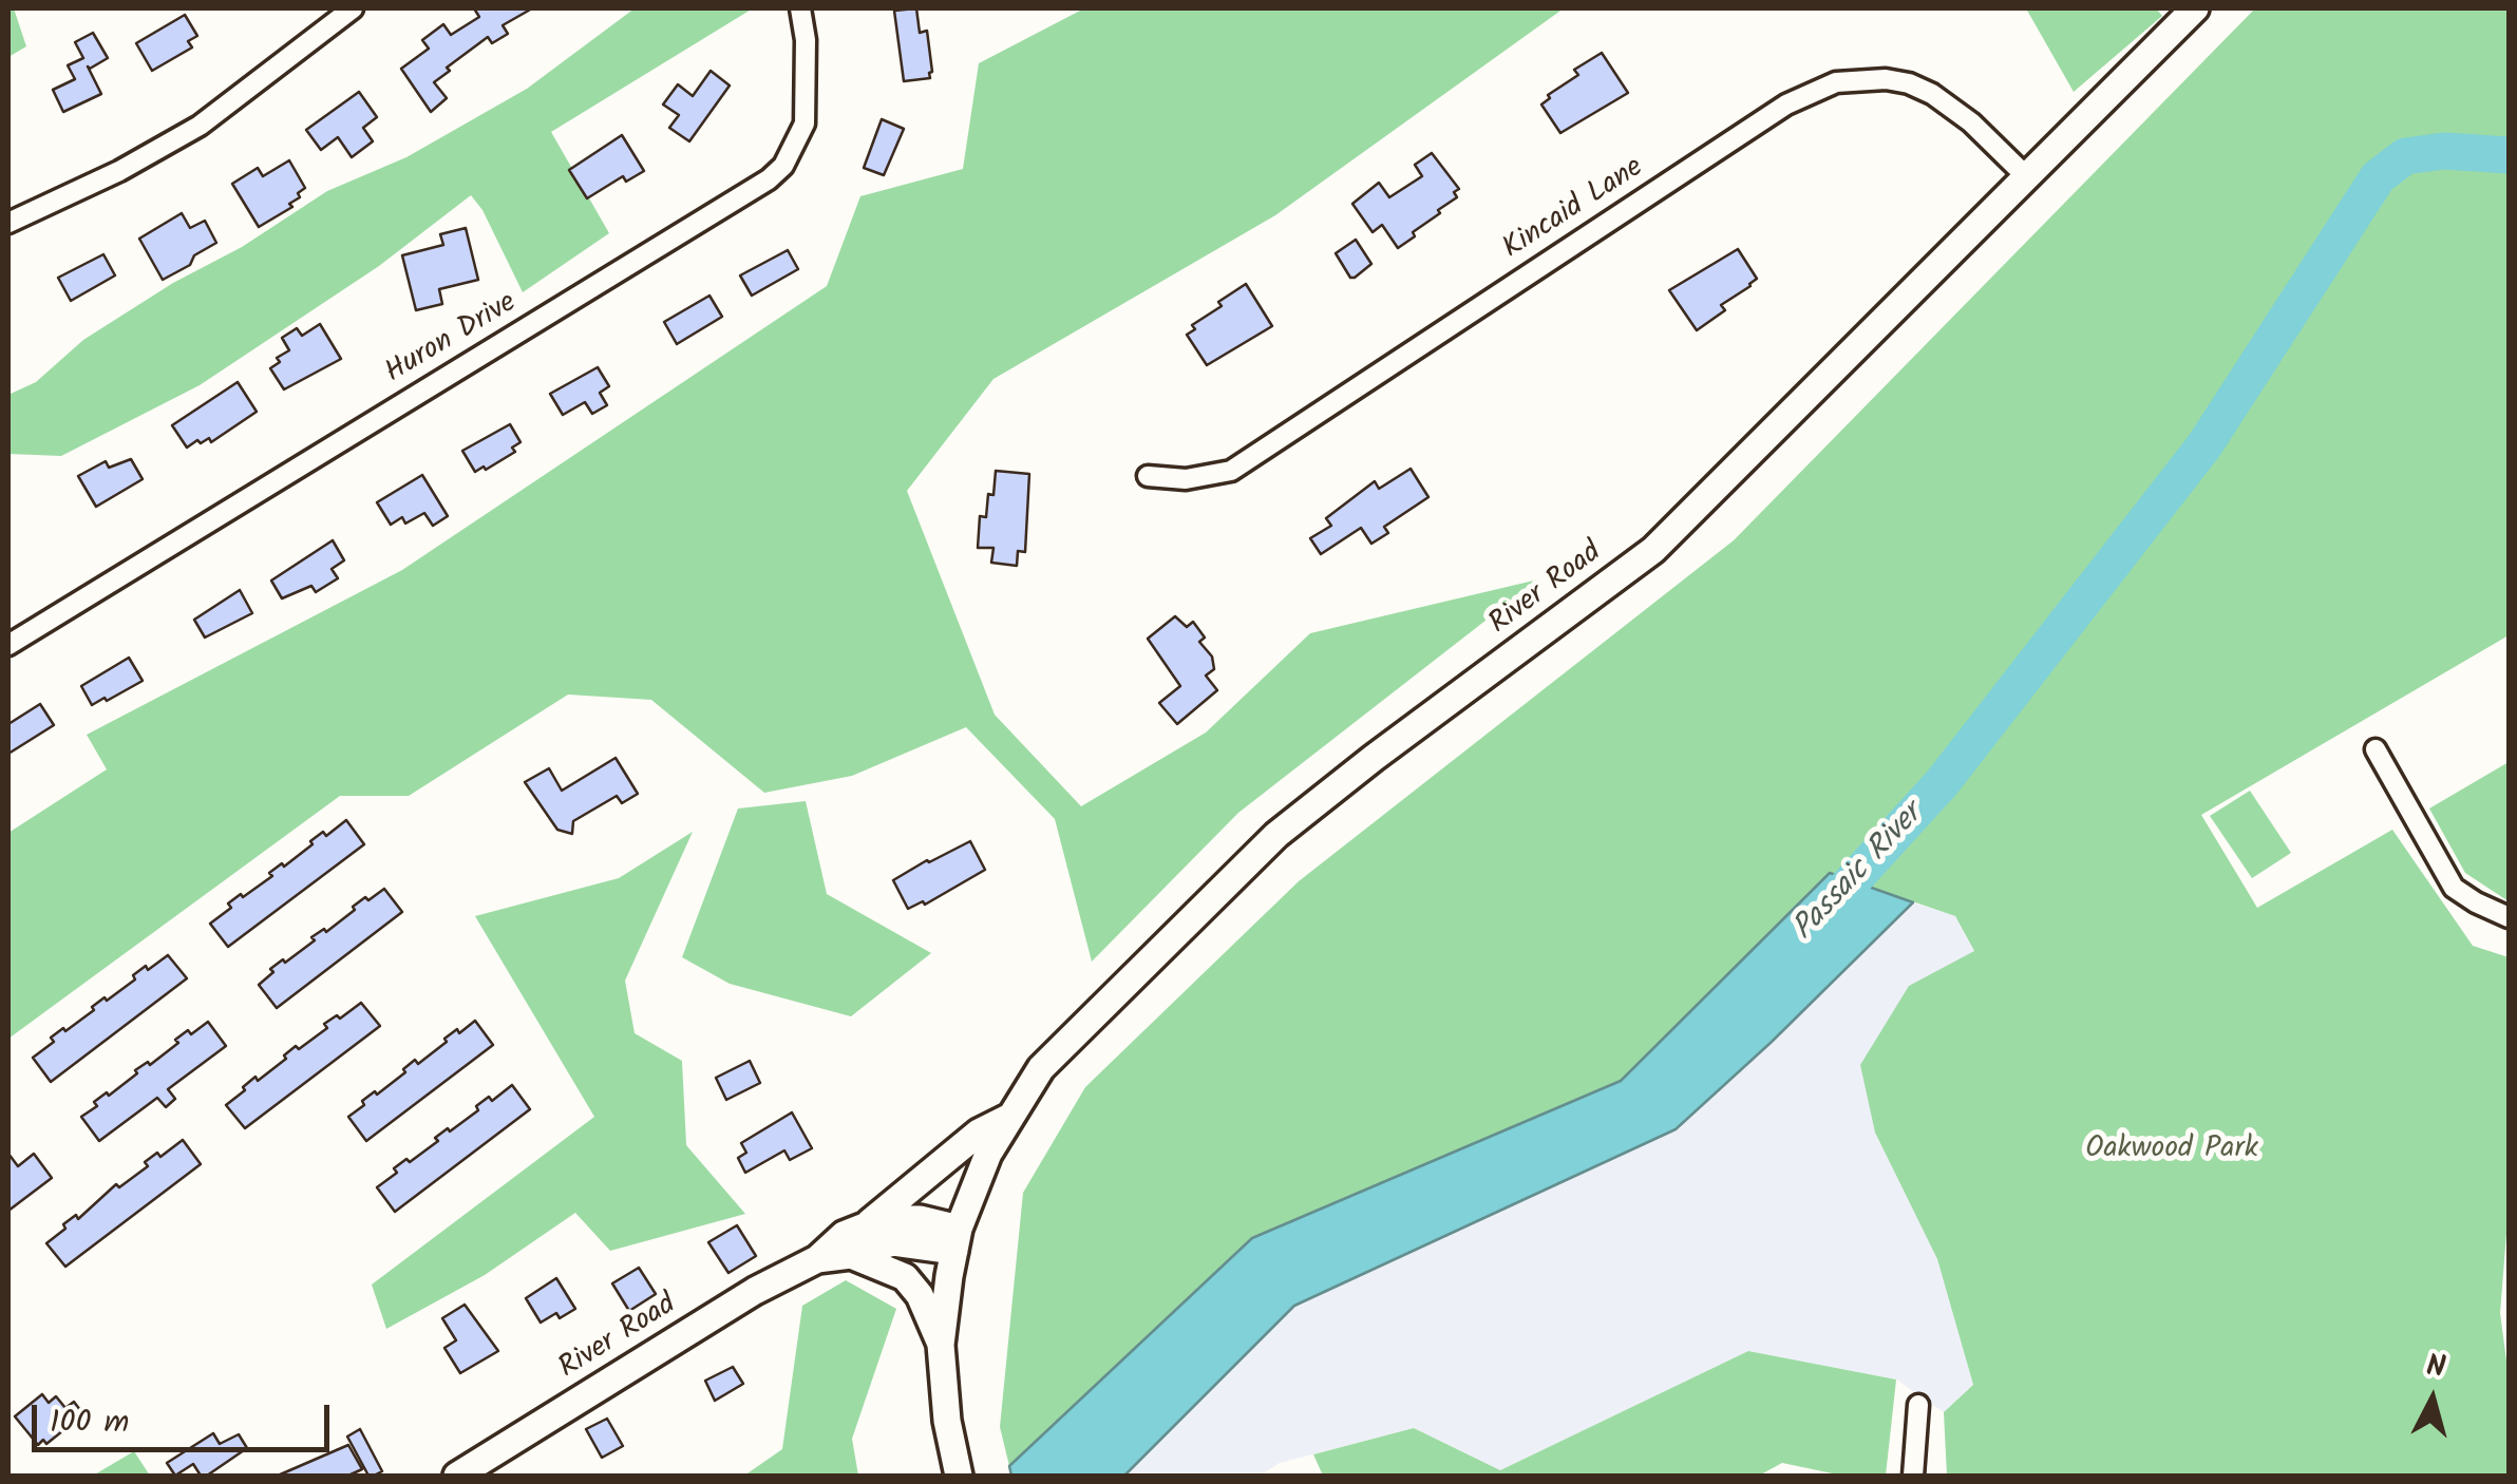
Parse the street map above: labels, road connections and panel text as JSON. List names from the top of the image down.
{
  "streets": {
    "main road": ["River Road"],
    "street": ["Kincaid Lane", "Huron Drive"]
  },
  "crossings": [
    ["Kincaid Lane", "River Road"]
  ],
  "water": ["Passaic River"],
  "parks": ["Oakwood Park"],
  "scale_bar": "100 m",
  "north": "top"
}
